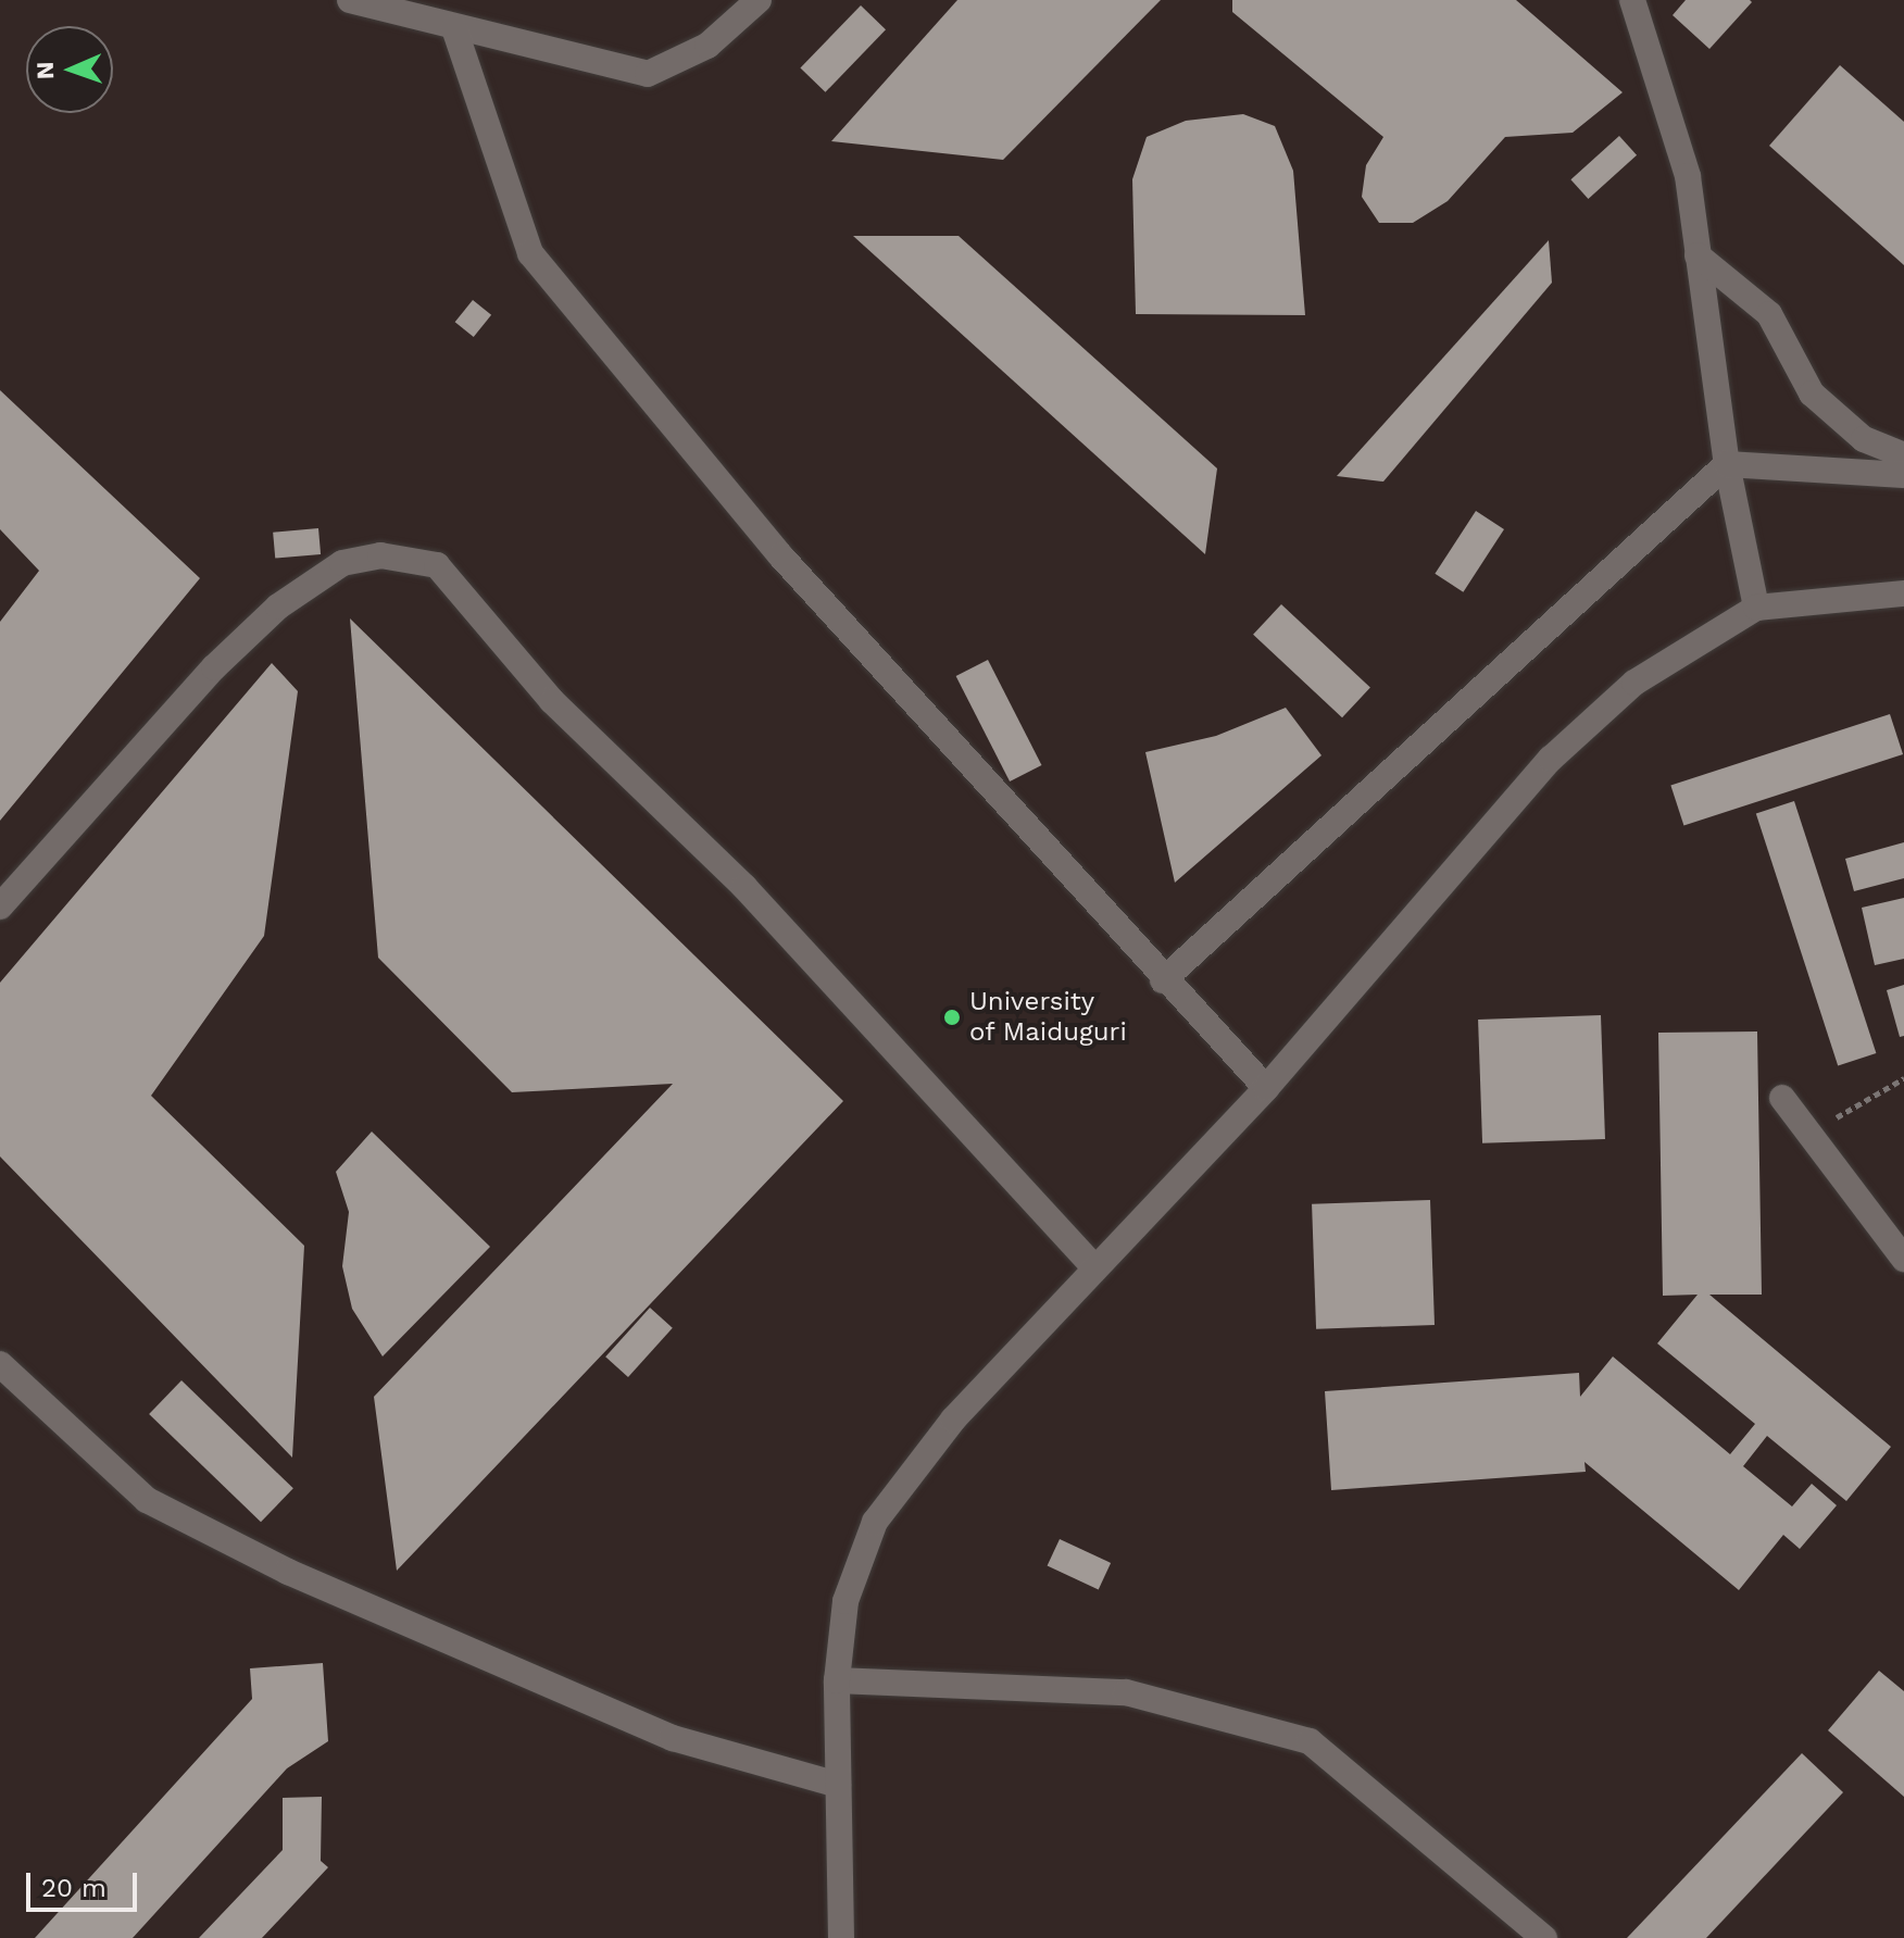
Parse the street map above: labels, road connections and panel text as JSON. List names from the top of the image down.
{
  "places": ["University of Maiduguri"],
  "scale_bar": "20 m",
  "north": "left"
}
